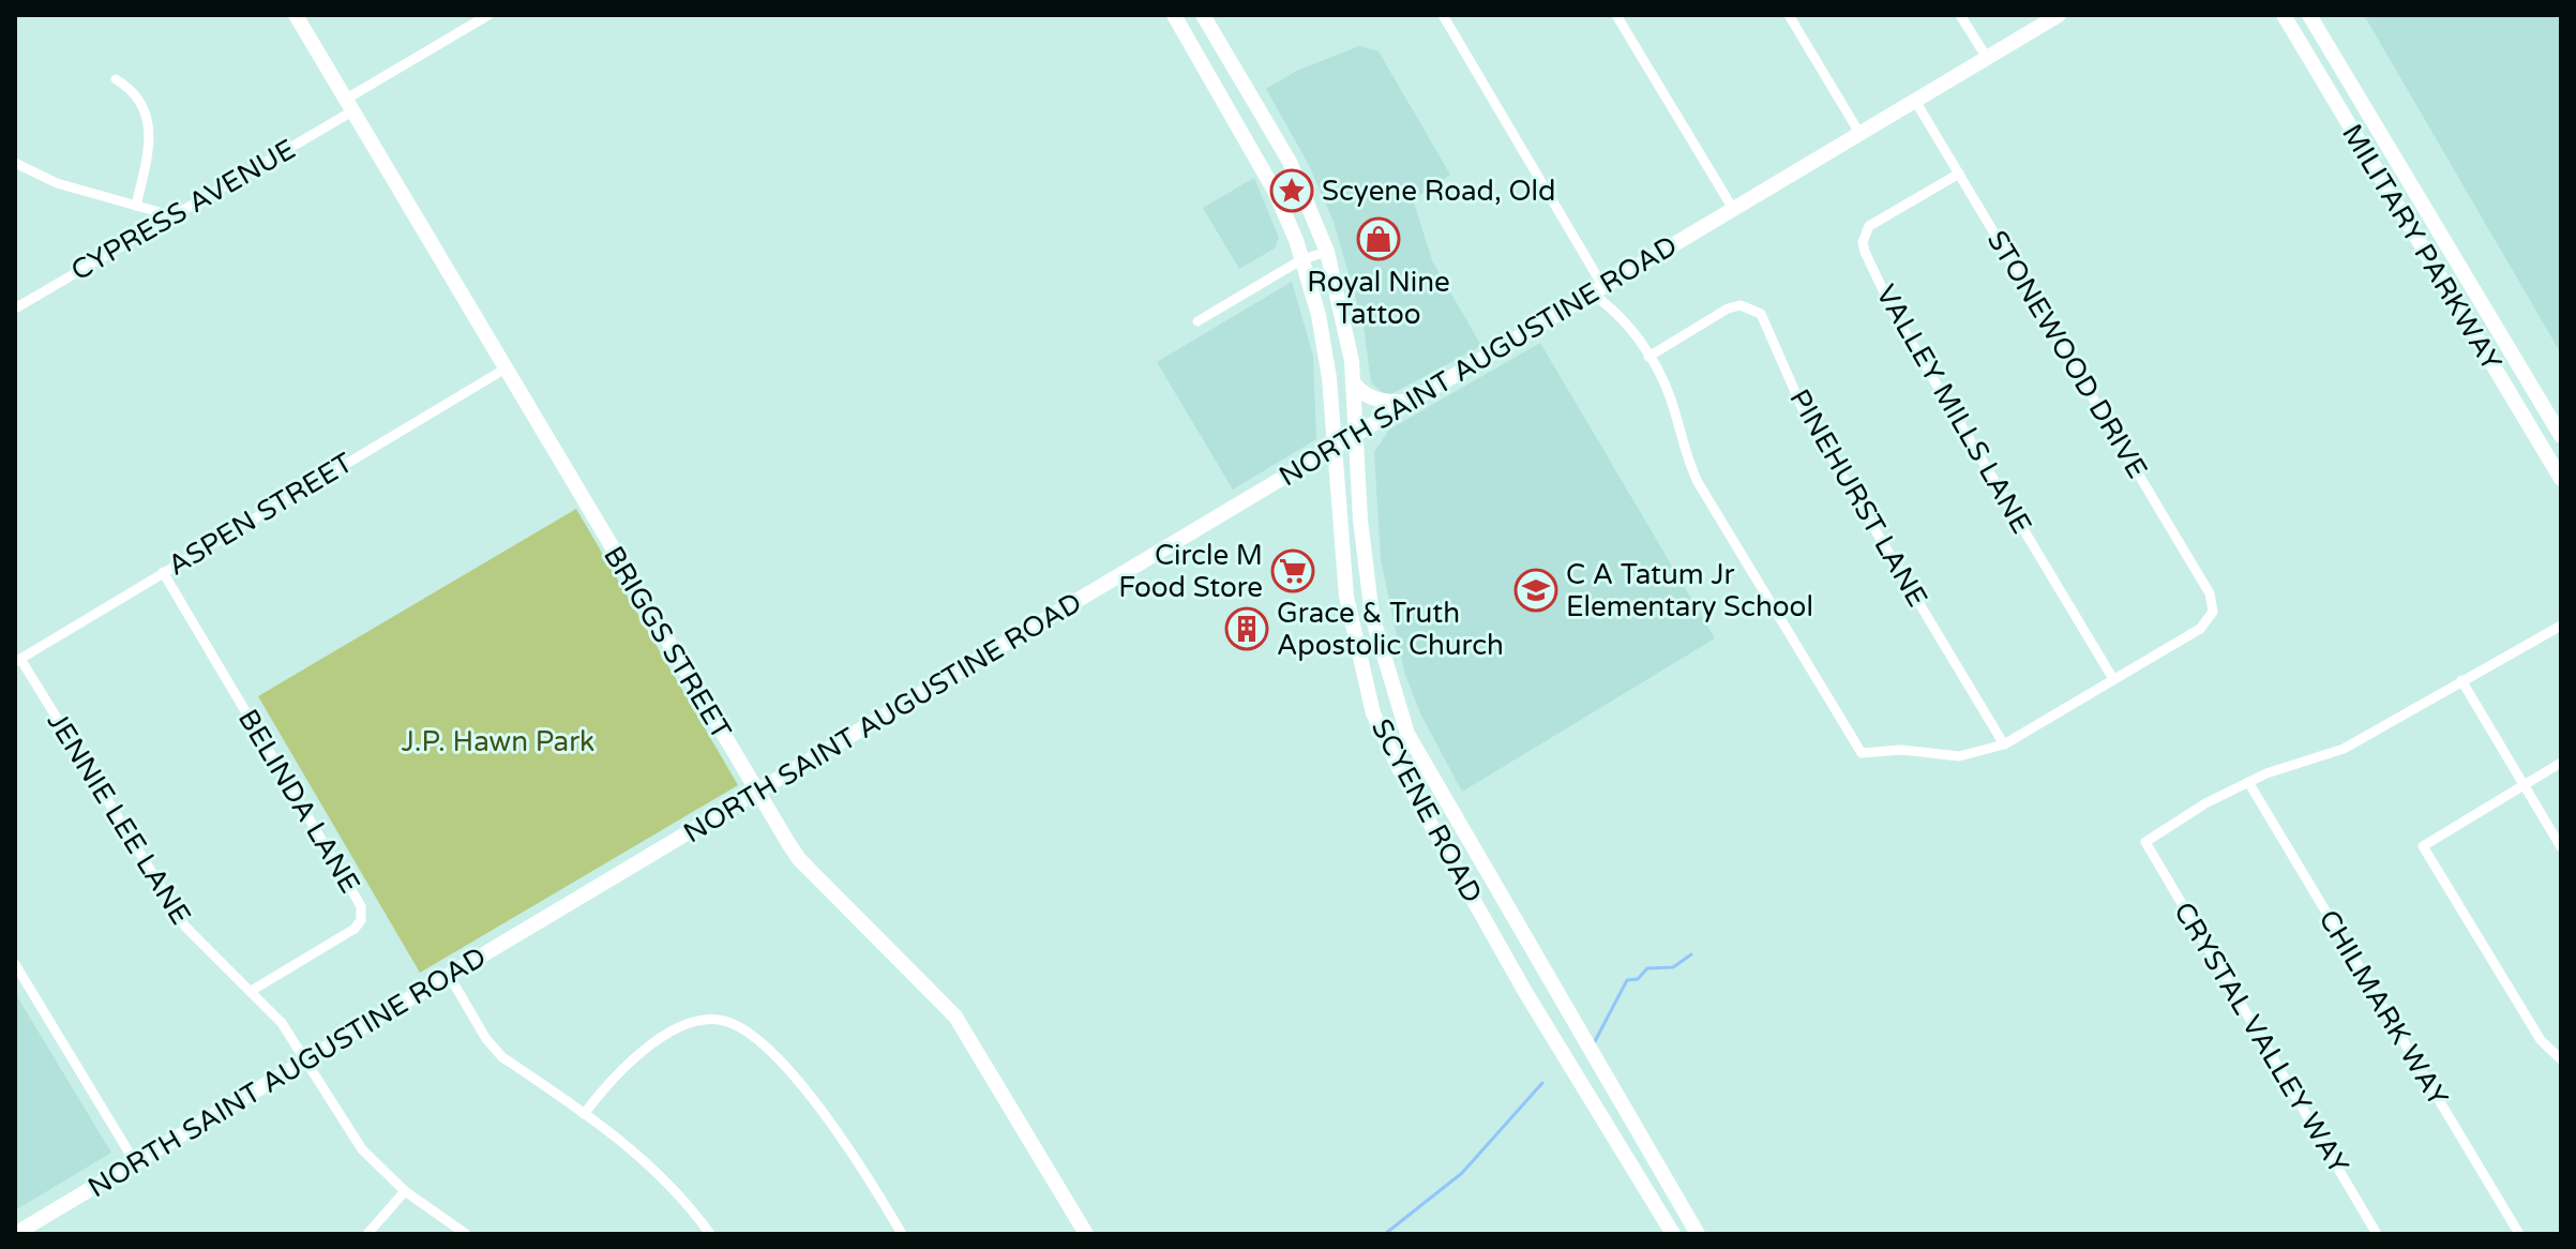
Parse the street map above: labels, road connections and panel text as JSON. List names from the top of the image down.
{
  "streets": {
    "main road": [
      "MILITARY PARKWAY",
      "NORTH SAINT AUGUSTINE ROAD",
      "BRIGGS STREET",
      "SCYENE ROAD"
    ],
    "street": [
      "CYPRESS AVENUE",
      "STONEWOOD DRIVE",
      "VALLEY MILLS LANE",
      "PINEHURST LANE",
      "ASPEN STREET",
      "BELINDA LANE",
      "JENNIE LEE LANE",
      "CHILMARK WAY",
      "CRYSTAL VALLEY WAY"
    ]
  },
  "crossings": [
    ["CYPRESS AVENUE", "BRIGGS STREET"],
    ["STONEWOOD DRIVE", "NORTH SAINT AUGUSTINE ROAD"],
    ["STONEWOOD DRIVE", "VALLEY MILLS LANE"],
    ["NORTH SAINT AUGUSTINE ROAD", "BRIGGS STREET"],
    ["NORTH SAINT AUGUSTINE ROAD", "SCYENE ROAD"],
    ["NORTH SAINT AUGUSTINE ROAD", "JENNIE LEE LANE"],
    ["ASPEN STREET", "BRIGGS STREET"],
    ["ASPEN STREET", "BELINDA LANE"],
    ["ASPEN STREET", "JENNIE LEE LANE"],
    ["BELINDA LANE", "JENNIE LEE LANE"],
    ["CHILMARK WAY", "CRYSTAL VALLEY WAY"]
  ],
  "parks": ["J.P. Hawn Park"],
  "places": {
    "place": ["Scyene Road, Old"],
    "shop": ["Royal Nine Tattoo"],
    "supermarket": ["Circle M Food Store"],
    "school or university": ["C A Tatum Jr Elementary School"],
    "building": ["Grace & Truth Apostolic Church"]
  }
}
